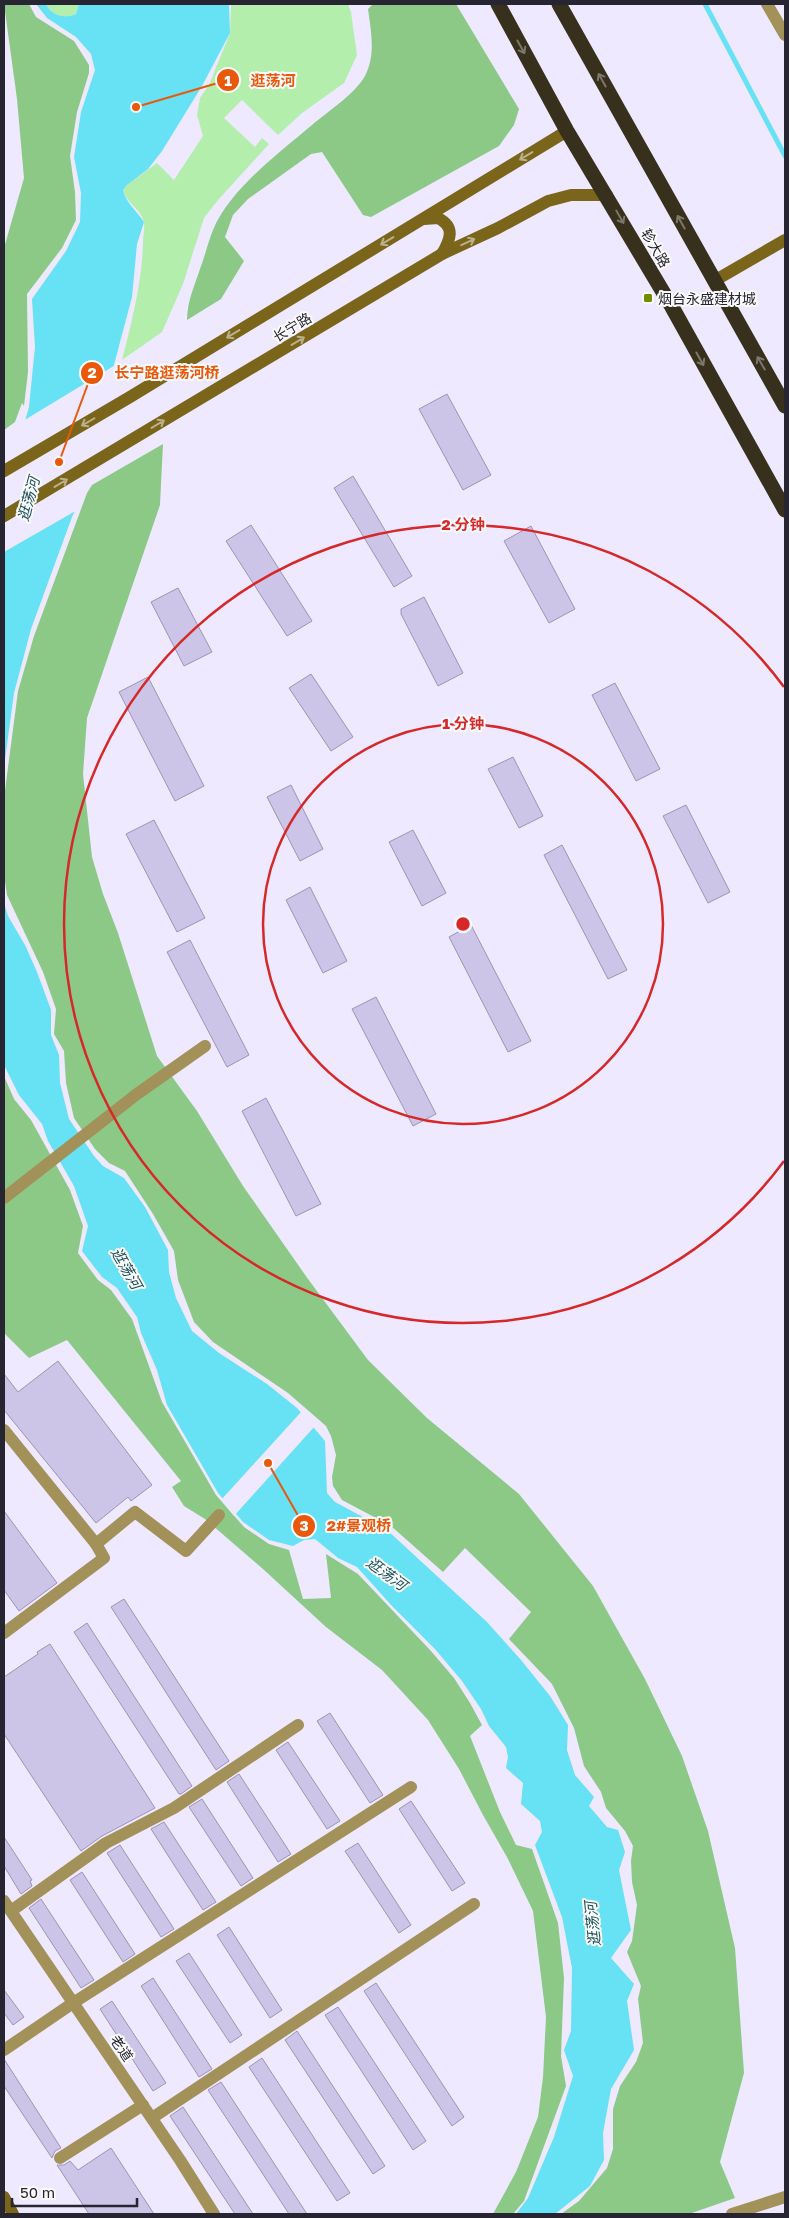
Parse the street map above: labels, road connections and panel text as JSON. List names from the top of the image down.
{
  "streets": {
    "highway": ["轸大路"],
    "street": ["长宁路", "老道"]
  },
  "crossings": [
    ["轸大路", "长宁路"]
  ],
  "water": ["逛荡河"],
  "places": {
    "other": ["逛荡河", "长宁路逛荡河桥", "2#景观桥"],
    "transit": ["烟台永盛建材城"]
  },
  "scale_bar": "50 m",
  "rings": ["2 分钟", "1 分钟"]
}
